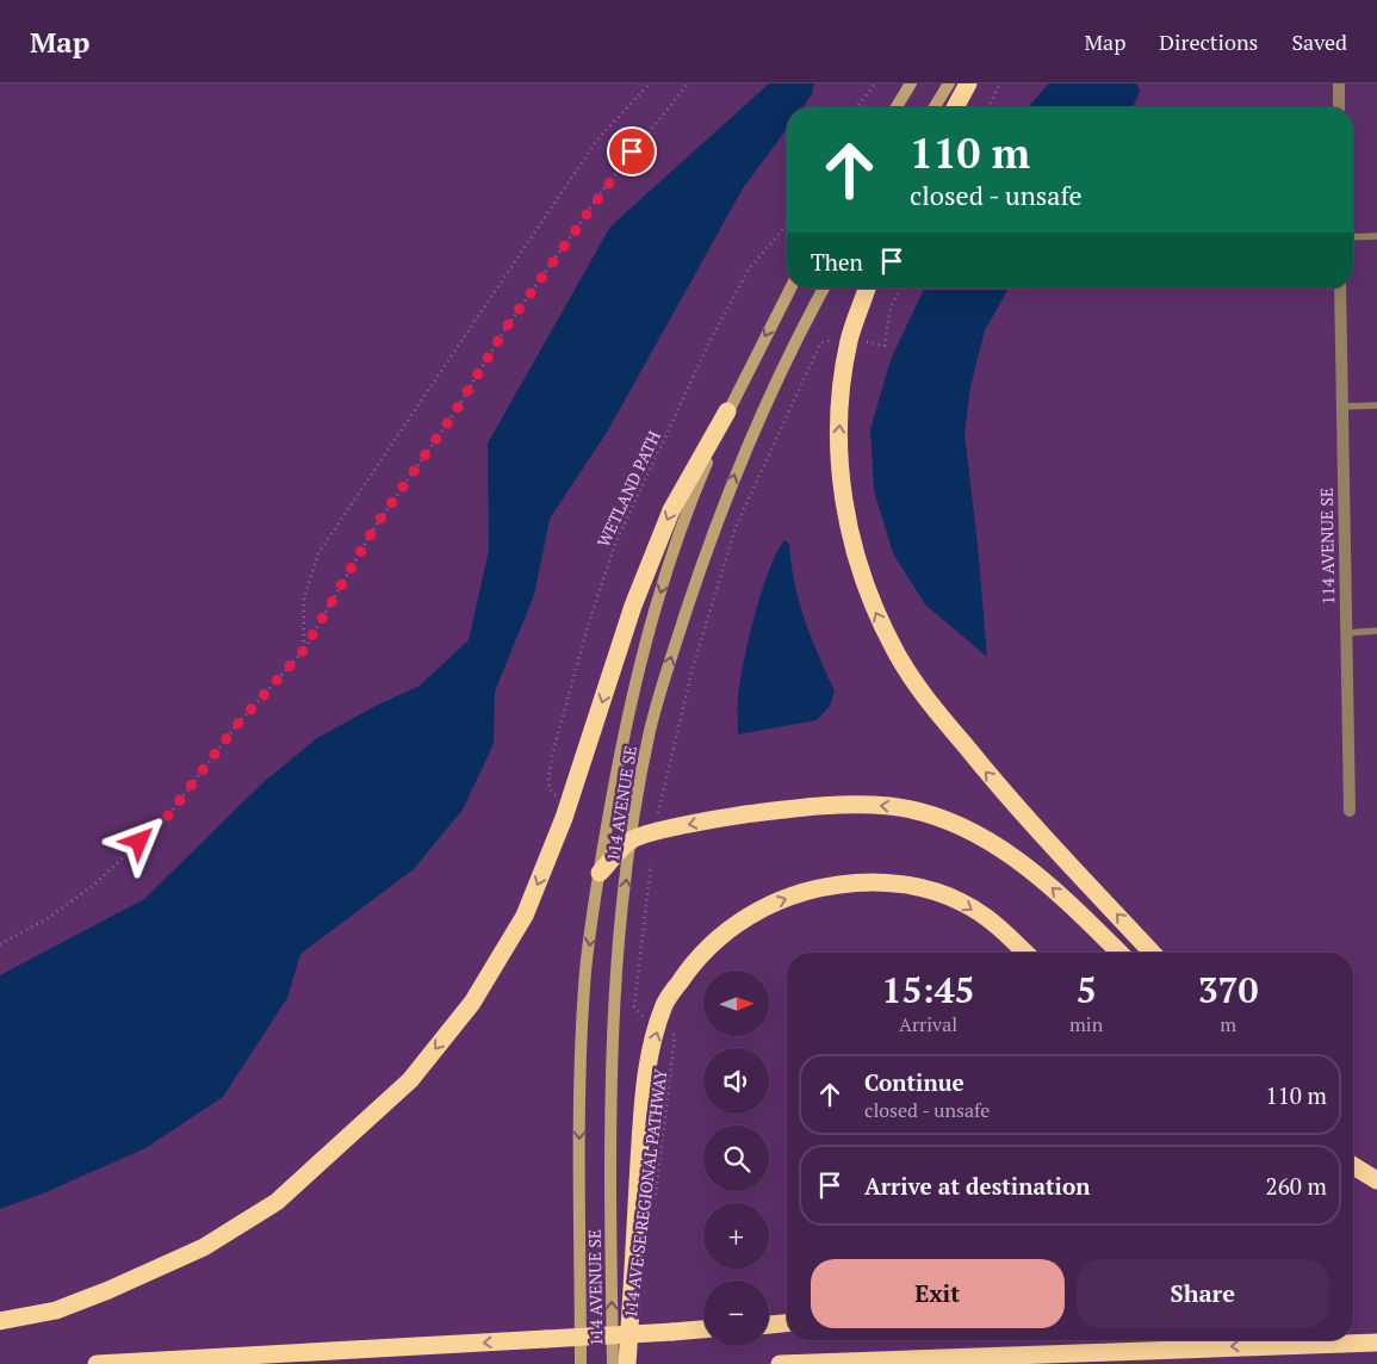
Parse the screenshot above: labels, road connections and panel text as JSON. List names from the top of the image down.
{
  "streets": {
    "main road": ["114 AVENUE SE"],
    "path": ["WETLAND PATH", "114 AVE SE REGIONAL PATHWAY"]
  },
  "north": "right",
  "page": {
    "header": "Map",
    "nav": ["Map", "Directions", "Saved"],
    "turn": ["110 m", "closed - unsafe"],
    "then": "Then",
    "eta": [
      "15:45",
      "Arrival",
      "5",
      "min",
      "370",
      "m"
    ],
    "map_buttons": ["+", "−"],
    "list": [
      {
        "name": "Continue",
        "note": "closed - unsafe",
        "value": "110 m"
      },
      {
        "name": "Arrive at destination",
        "value": "260 m"
      }
    ],
    "buttons": ["Exit", "Share"]
  }
}
